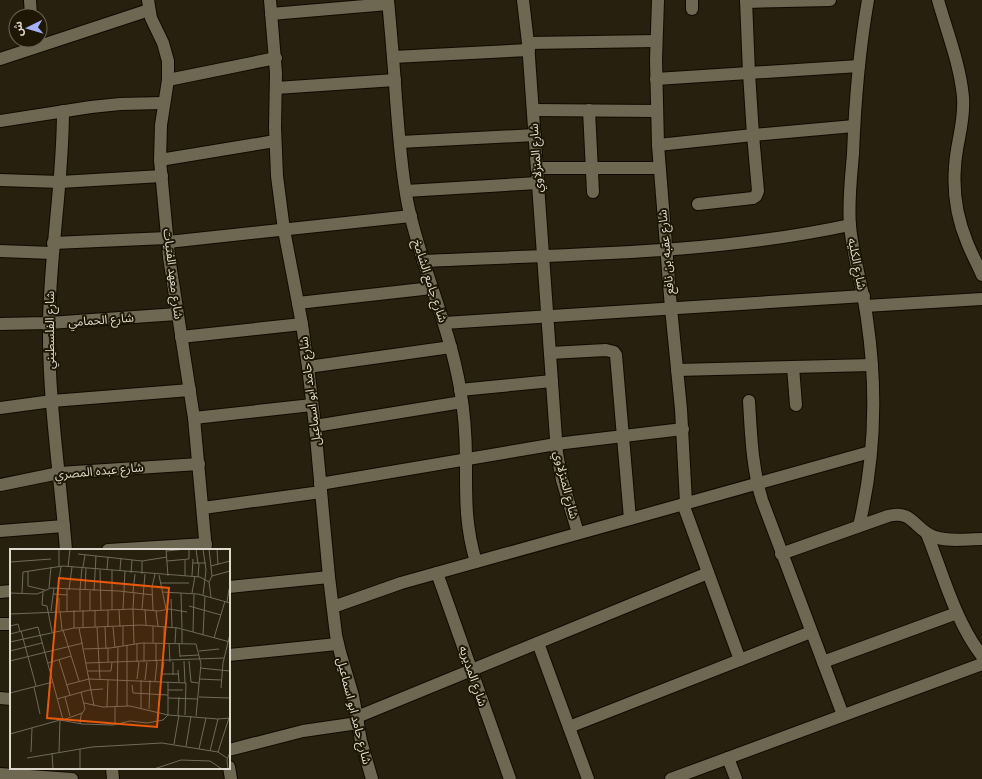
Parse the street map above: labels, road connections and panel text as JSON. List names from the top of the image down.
{
  "streets": {
    "street": [
      "شارع المنزلاوي",
      "شارع عقبه بن نافع",
      "شارع الكليه",
      "شارع معهد الفتيات",
      "شارع جامع الشامخ",
      "شارع الحمامي",
      "شارع الفلسطيني",
      "شارع حامد ابو اسماعيل",
      "شارع عبده المصري",
      "شارع المديريه"
    ]
  },
  "crossings": [
    ["شارع معهد الفتيات", "شارع الحمامي"],
    ["شارع معهد الفتيات", "شارع عبده المصري"],
    ["شارع الحمامي", "شارع الفلسطيني"],
    ["شارع الفلسطيني", "شارع عبده المصري"]
  ],
  "north": "left"
}
